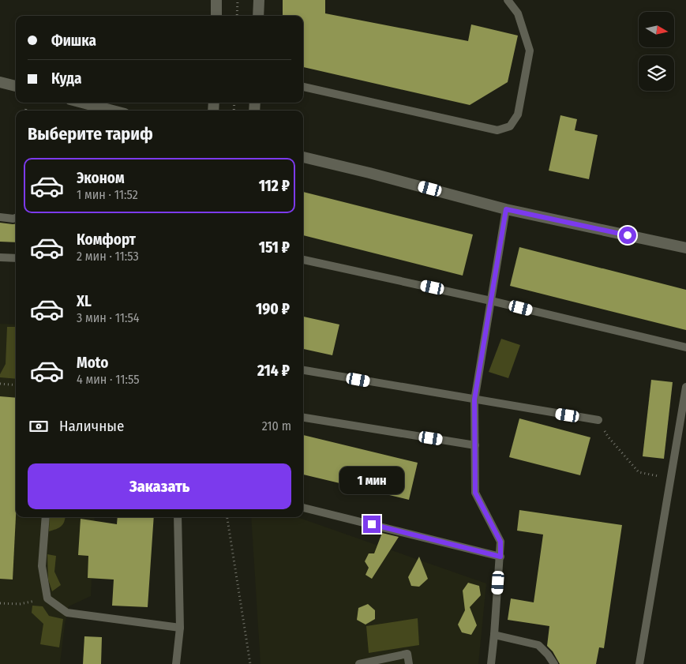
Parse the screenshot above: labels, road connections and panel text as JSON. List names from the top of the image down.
{
  "north": "right",
  "page": {
    "banner": ["Фишка", "Куда"],
    "heading": "Выберите тариф",
    "list": [
      {
        "name": "Эконом",
        "note": "1 мин · 11:52",
        "value": "112 ₽"
      },
      {
        "name": "Комфорт",
        "note": "2 мин · 11:53",
        "value": "151 ₽"
      },
      {
        "name": "XL",
        "note": "3 мин · 11:54",
        "value": "190 ₽"
      },
      {
        "name": "Moto",
        "note": "4 мин · 11:55",
        "value": "214 ₽"
      }
    ],
    "pay": ["Наличные", "210 m"],
    "buttons": "Заказать",
    "bubble": "1 мин"
  }
}
